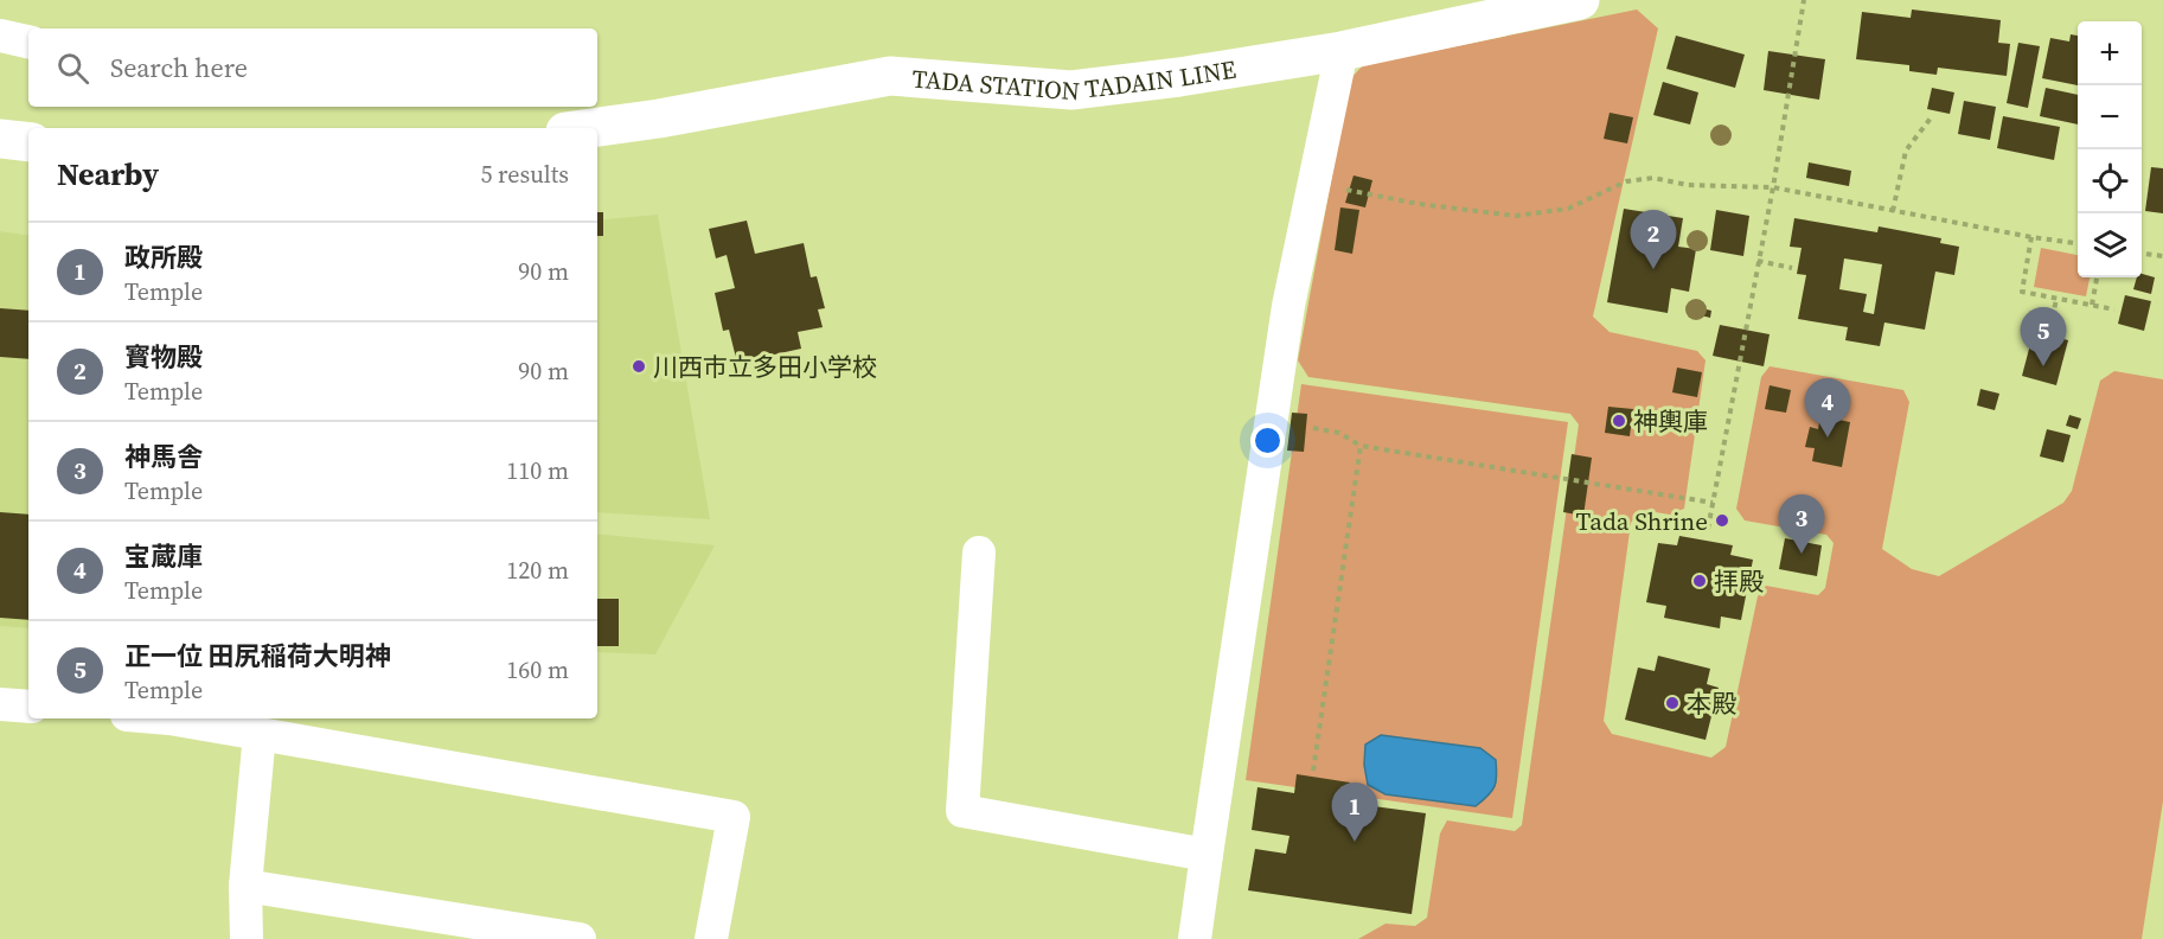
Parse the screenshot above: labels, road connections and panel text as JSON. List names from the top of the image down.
{
  "streets": {
    "main road": ["TADA STATION TADAIN LINE"]
  },
  "places": [
    "川西市立多田小学校",
    "神輿庫",
    "Tada Shrine",
    "拝殿",
    "本殿"
  ],
  "page": {
    "map_buttons": ["+", "−"],
    "search": "Search here",
    "heading": ["Nearby", "5 results"],
    "pins": [
      "2",
      "5",
      "4",
      "3",
      "1"
    ],
    "list": [
      {
        "mark": "1",
        "name": "政所殿",
        "note": "Temple",
        "value": "90 m"
      },
      {
        "mark": "2",
        "name": "寳物殿",
        "note": "Temple",
        "value": "90 m"
      },
      {
        "mark": "3",
        "name": "神馬舎",
        "note": "Temple",
        "value": "110 m"
      },
      {
        "mark": "4",
        "name": "宝蔵庫",
        "note": "Temple",
        "value": "120 m"
      },
      {
        "mark": "5",
        "name": "正一位 田尻稲荷大明神",
        "note": "Temple",
        "value": "160 m"
      }
    ]
  }
}
